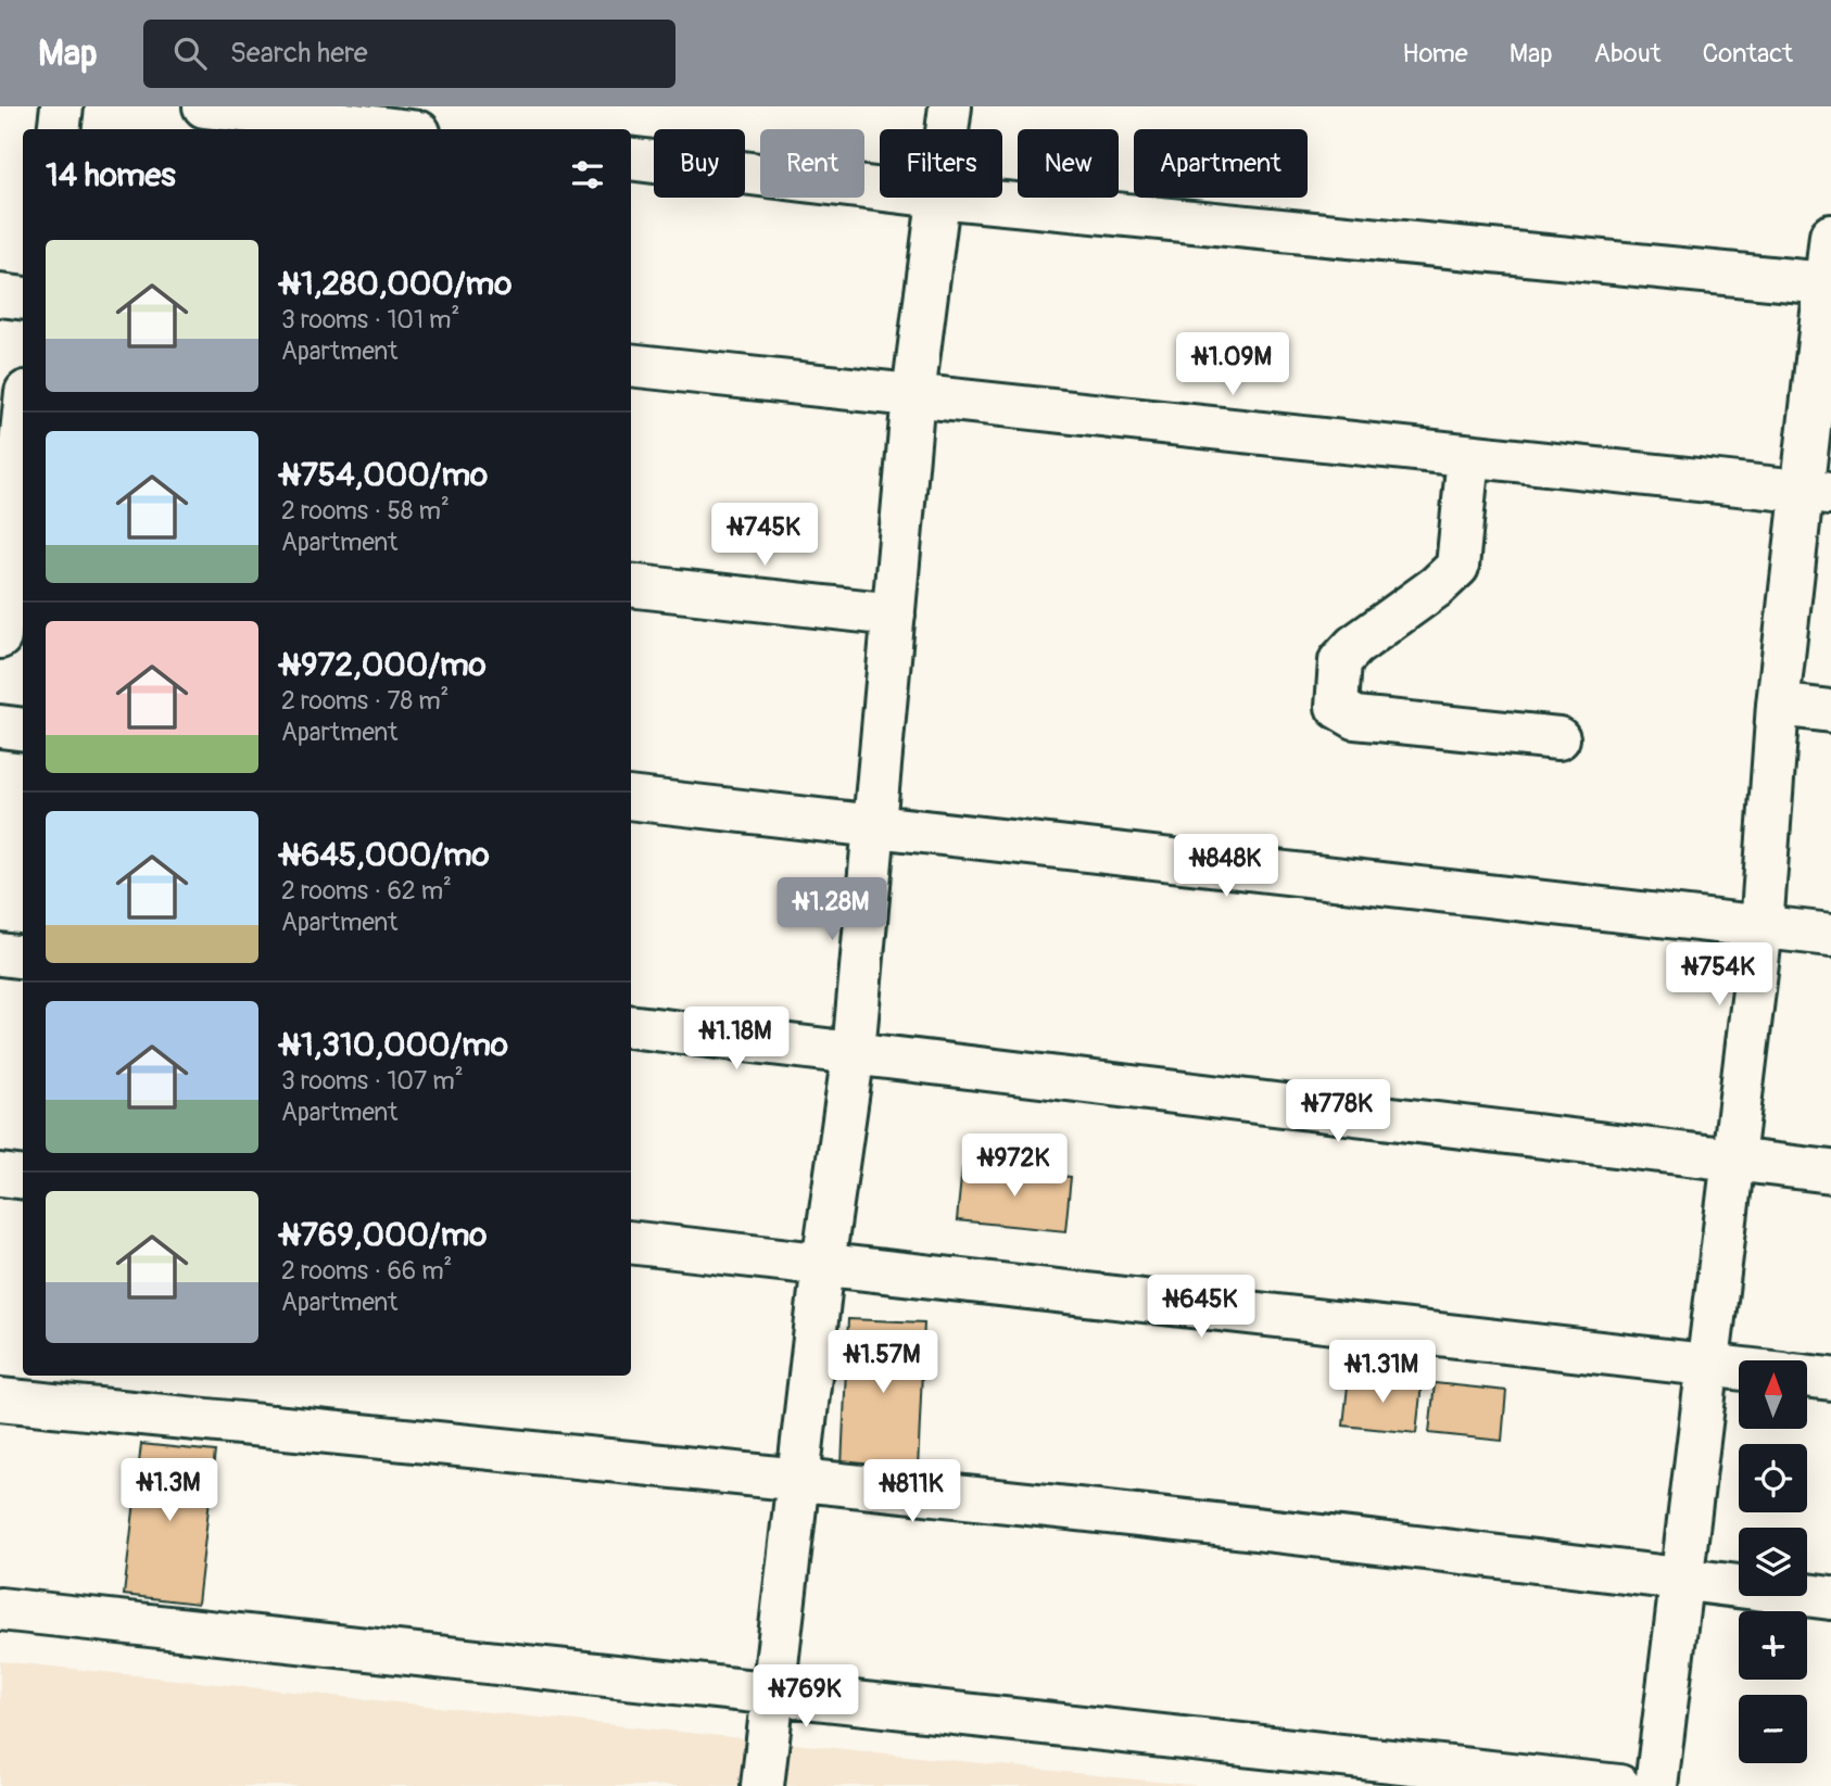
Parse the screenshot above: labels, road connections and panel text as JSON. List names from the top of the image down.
{
  "north": "top",
  "page": {
    "header": "Map",
    "search": "Search here",
    "nav": [
      "Home",
      "Map",
      "About",
      "Contact"
    ],
    "chip": [
      "Buy",
      "Rent",
      "Filters",
      "New",
      "Apartment"
    ],
    "heading": "14 homes",
    "list": [
      {
        "name": "₦1,280,000/mo",
        "note": "3 rooms · 101 m² · Apartment"
      },
      {
        "name": "₦754,000/mo",
        "note": "2 rooms · 58 m² · Apartment"
      },
      {
        "name": "₦972,000/mo",
        "note": "2 rooms · 78 m² · Apartment"
      },
      {
        "name": "₦645,000/mo",
        "note": "2 rooms · 62 m² · Apartment"
      },
      {
        "name": "₦1,310,000/mo",
        "note": "3 rooms · 107 m² · Apartment"
      },
      {
        "name": "₦769,000/mo",
        "note": "2 rooms · 66 m² · Apartment"
      }
    ],
    "price": [
      "₦1.09M",
      "₦745K",
      "₦848K",
      "₦1.28M",
      "₦754K",
      "₦1.18M",
      "₦778K",
      "₦972K",
      "₦645K",
      "₦1.57M",
      "₦1.31M",
      "₦1.3M",
      "₦811K",
      "₦769K"
    ],
    "map_buttons": ["+", "−"]
  }
}
